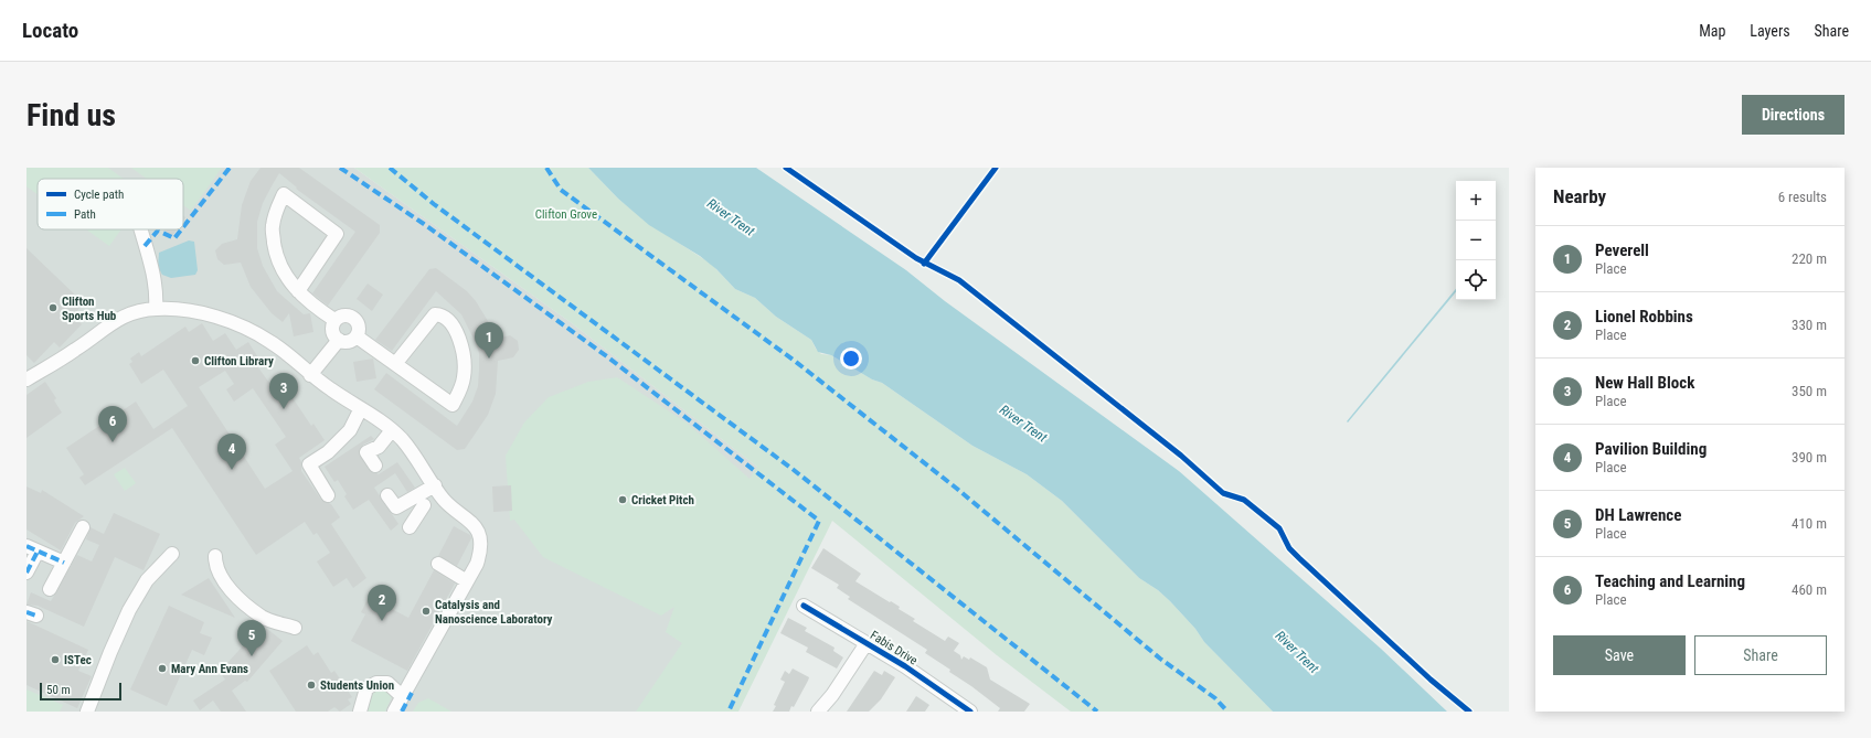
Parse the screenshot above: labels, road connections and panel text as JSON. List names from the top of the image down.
{
  "streets": {
    "street": ["Fabis Drive"]
  },
  "water": ["River Trent"],
  "parks": ["Clifton Grove"],
  "places": [
    "Clifton Sports Hub",
    "Clifton Library",
    "Cricket Pitch",
    "Catalysis and Nanoscience Laboratory",
    "ISTec",
    "Mary Ann Evans",
    "Students Union"
  ],
  "legend": ["Cycle path", "Path"],
  "scale_bar": "50 m",
  "page": {
    "header": "Locato",
    "nav": ["Map", "Layers", "Share"],
    "buttons": [
      "Directions",
      ["Save", "Share"]
    ],
    "title": "Find us",
    "heading": ["Nearby", "6 results"],
    "map_buttons": ["+", "−"],
    "list": [
      {
        "mark": "1",
        "name": "Peverell",
        "note": "Place",
        "value": "220 m"
      },
      {
        "mark": "2",
        "name": "Lionel Robbins",
        "note": "Place",
        "value": "330 m"
      },
      {
        "mark": "3",
        "name": "New Hall Block",
        "note": "Place",
        "value": "350 m"
      },
      {
        "mark": "4",
        "name": "Pavilion Building",
        "note": "Place",
        "value": "390 m"
      },
      {
        "mark": "5",
        "name": "DH Lawrence",
        "note": "Place",
        "value": "410 m"
      },
      {
        "mark": "6",
        "name": "Teaching and Learning",
        "note": "Place",
        "value": "460 m"
      }
    ],
    "pins": [
      "1",
      "3",
      "6",
      "4",
      "2",
      "5"
    ],
    "scale": "50 m"
  }
}
